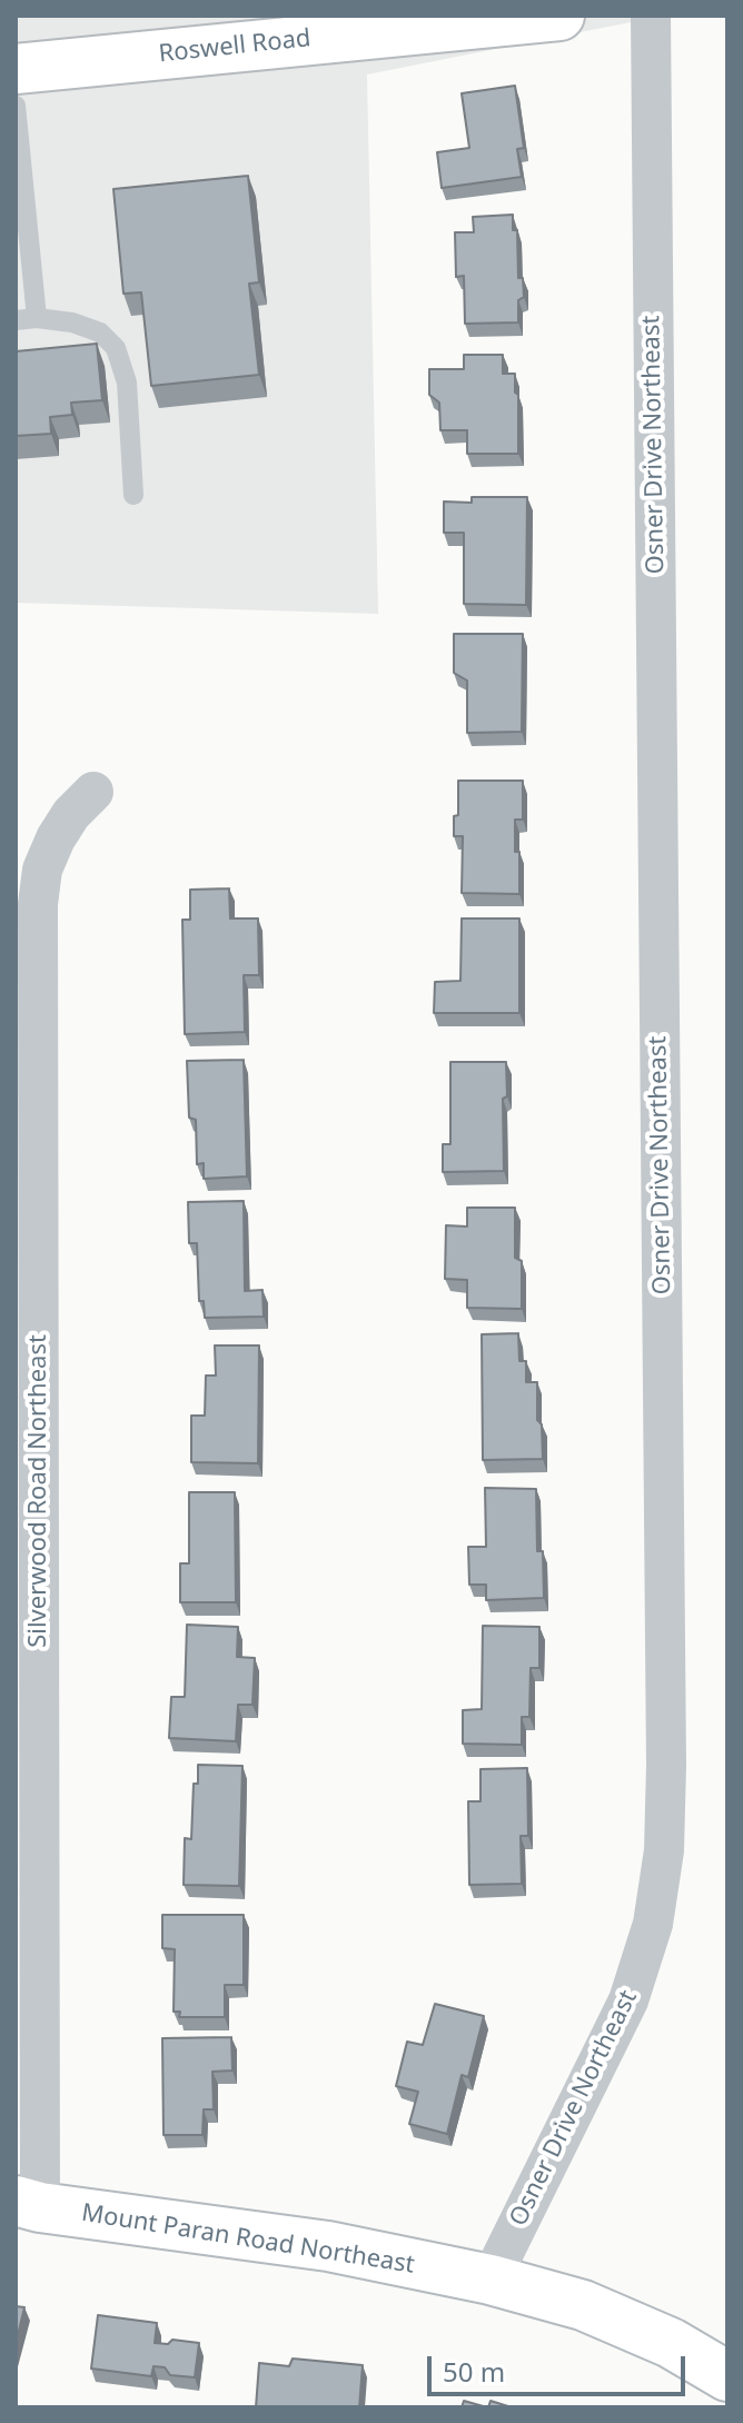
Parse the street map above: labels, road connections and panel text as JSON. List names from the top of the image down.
{
  "streets": {
    "main road": ["Roswell Road", "Mount Paran Road Northeast"],
    "street": ["Osner Drive Northeast", "Silverwood Road Northeast"]
  },
  "crossings": [
    ["Osner Drive Northeast", "Mount Paran Road Northeast"],
    ["Silverwood Road Northeast", "Mount Paran Road Northeast"]
  ],
  "scale_bar": "50 m"
}
